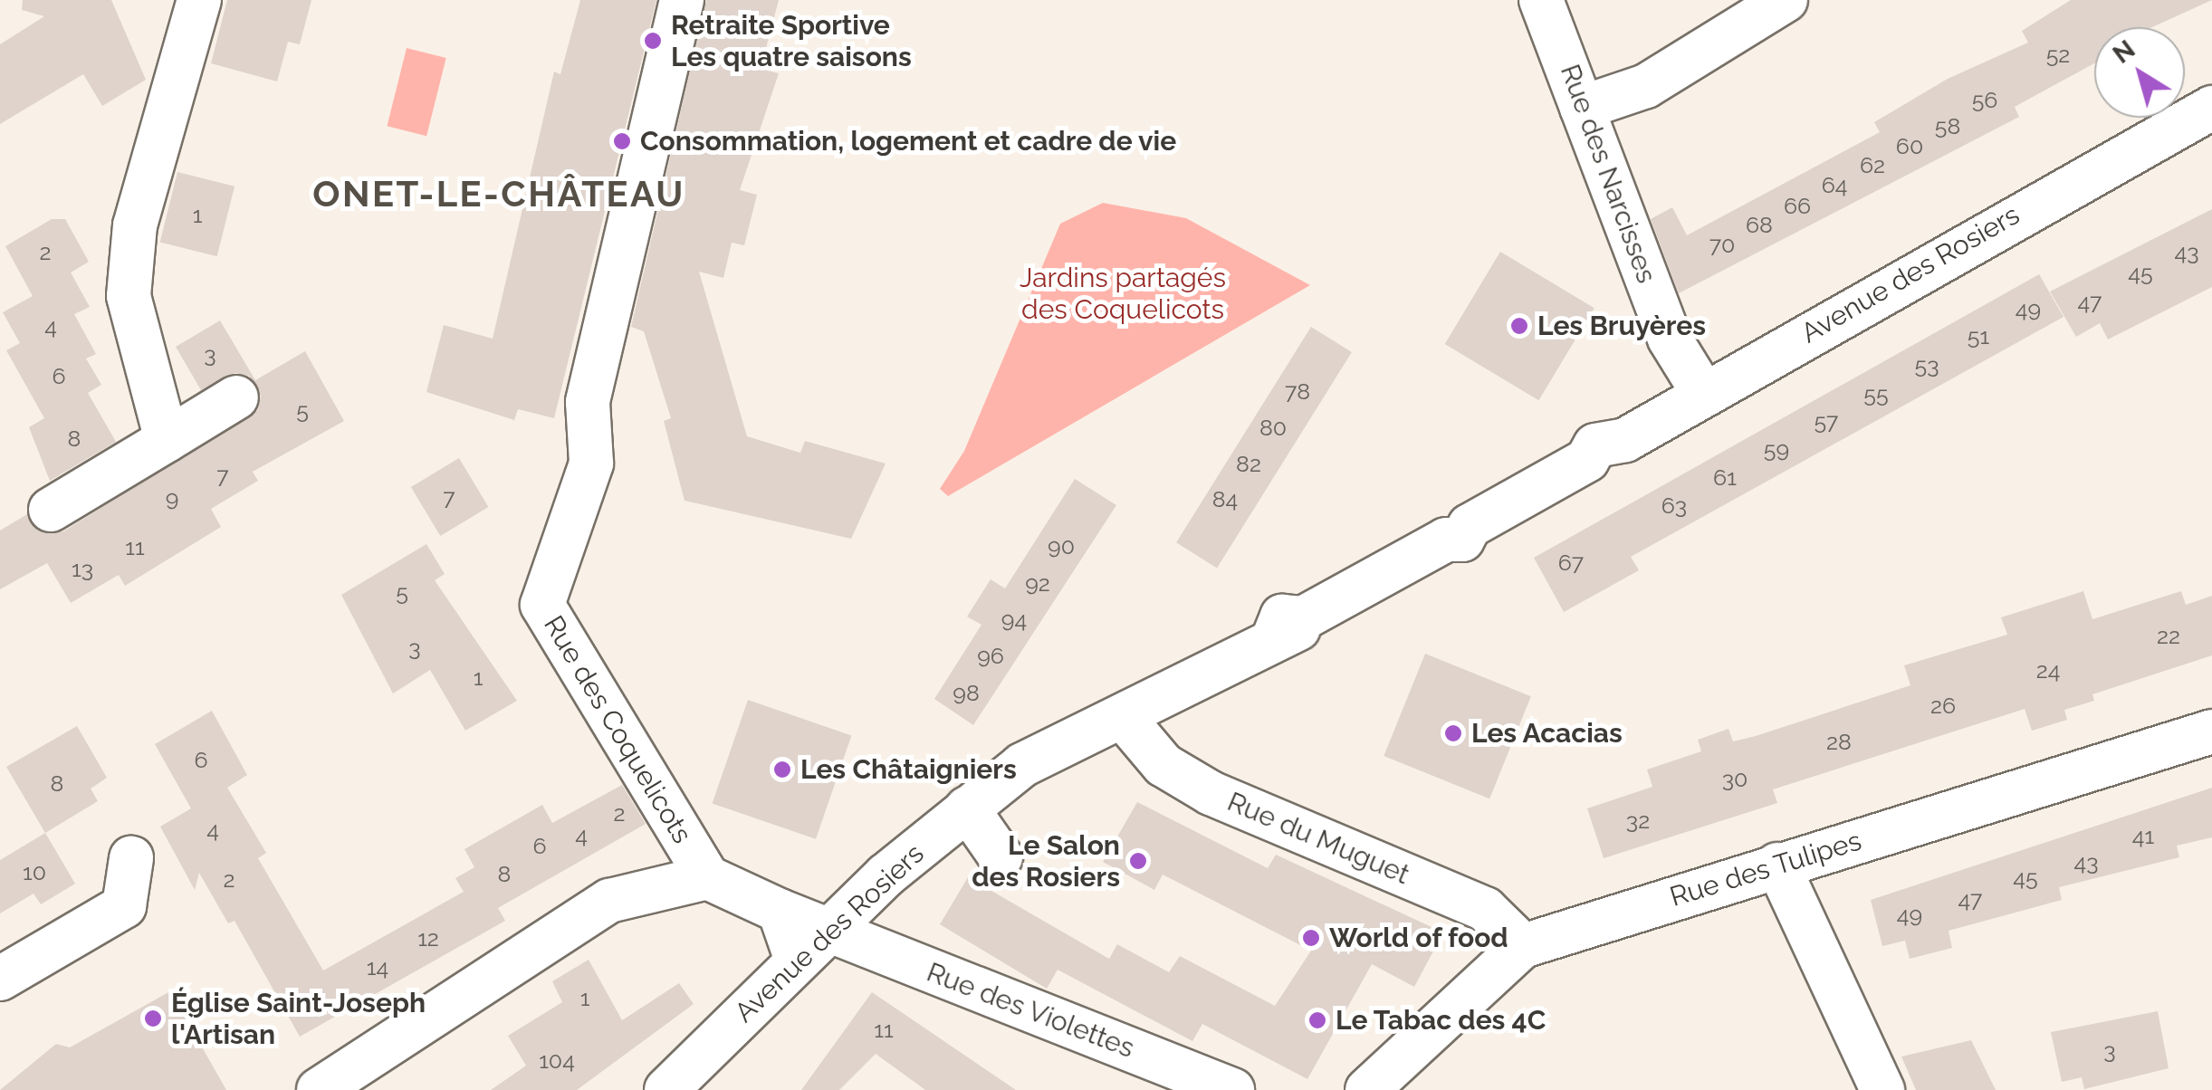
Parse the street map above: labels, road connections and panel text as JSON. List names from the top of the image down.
{
  "streets": {
    "street": [
      "Rue des Narcisses",
      "Avenue des Rosiers",
      "Rue des Coquelicots",
      "Rue du Muguet",
      "Rue des Tulipes",
      "Rue des Violettes"
    ]
  },
  "crossings": [
    ["Rue des Narcisses", "Avenue des Rosiers"],
    ["Avenue des Rosiers", "Rue du Muguet"],
    ["Avenue des Rosiers", "Rue des Violettes"],
    ["Rue des Coquelicots", "Rue des Violettes"],
    ["Rue du Muguet", "Rue des Tulipes"]
  ],
  "districts": ["ONET-LE-CHÂTEAU"],
  "parks": ["Jardins partagés des Coquelicots"],
  "places": [
    "Retraite Sportive Les quatre saisons",
    "Consommation, logement et cadre de vie",
    "Les Bruyères",
    "Les Acacias",
    "Les Châtaigniers",
    "Le Salon des Rosiers",
    "World of food",
    "Église Saint-Joseph l'Artisan",
    "Le Tabac des 4C"
  ],
  "house_numbers": [
    "52",
    "56",
    "58",
    "60",
    "62",
    "64",
    "66",
    "1",
    "68",
    "70",
    "2",
    "43",
    "45",
    "47",
    "49",
    "4",
    "51",
    "3",
    "53",
    "6",
    "78",
    "55",
    "5",
    "57",
    "80",
    "8",
    "59",
    "82",
    "7",
    "61",
    "7",
    "9",
    "84",
    "63",
    "90",
    "11",
    "67",
    "13",
    "92",
    "5",
    "94",
    "22",
    "3",
    "96",
    "24",
    "1",
    "98",
    "26",
    "28",
    "6",
    "30",
    "8",
    "2",
    "32",
    "4",
    "4",
    "41",
    "6",
    "43",
    "10",
    "8",
    "45",
    "2",
    "47",
    "49",
    "12",
    "14",
    "1",
    "11",
    "3",
    "104"
  ],
  "north": "top left"
}
